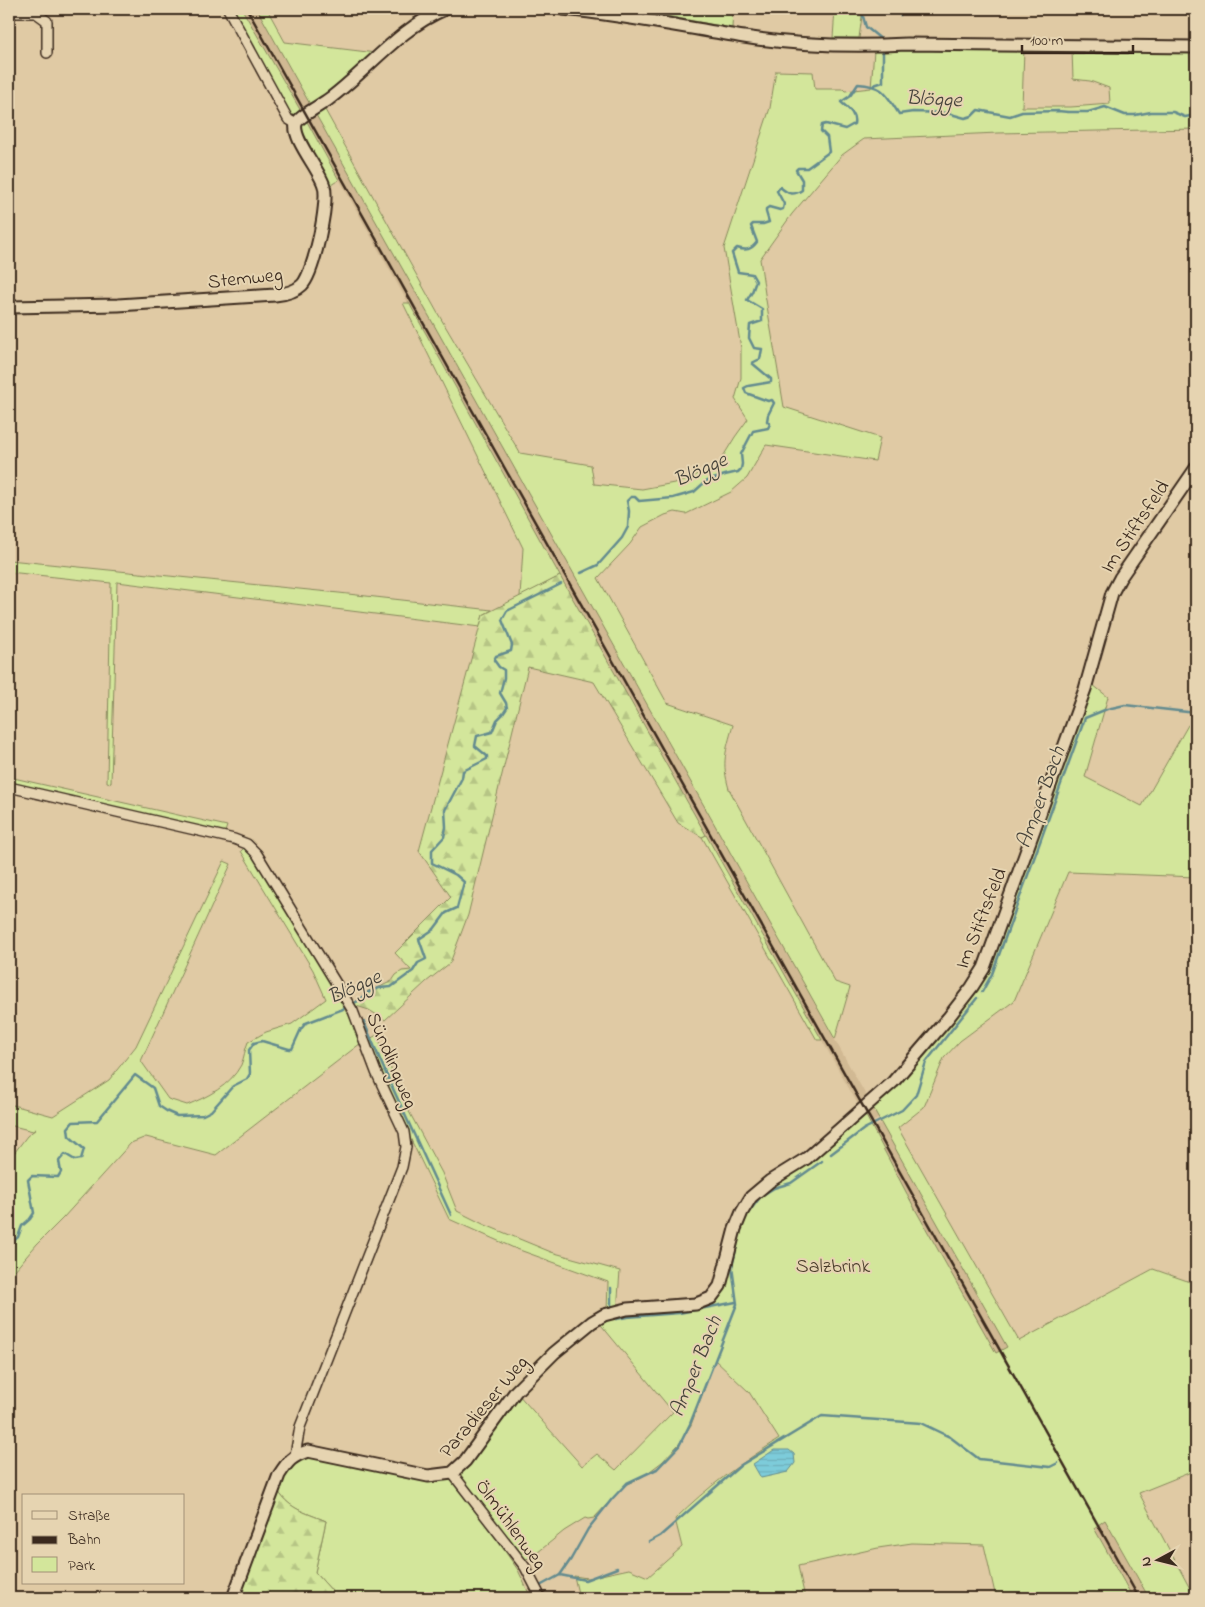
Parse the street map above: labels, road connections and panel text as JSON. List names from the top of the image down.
{
  "streets": {
    "street": [
      "Stemweg",
      "Im Stiftsfeld",
      "Sündlingweg",
      "Paradieser Weg",
      "Ölmühlenweg"
    ]
  },
  "crossings": [
    ["Im Stiftsfeld", "Paradieser Weg"],
    ["Sündlingweg", "Paradieser Weg"],
    ["Paradieser Weg", "Ölmühlenweg"]
  ],
  "water": ["Blögge", "Amper Bach"],
  "parks": ["Salzbrink"],
  "legend": ["Straße", "Bahn", "Park"],
  "scale_bar": "100 m",
  "north": "left"
}
